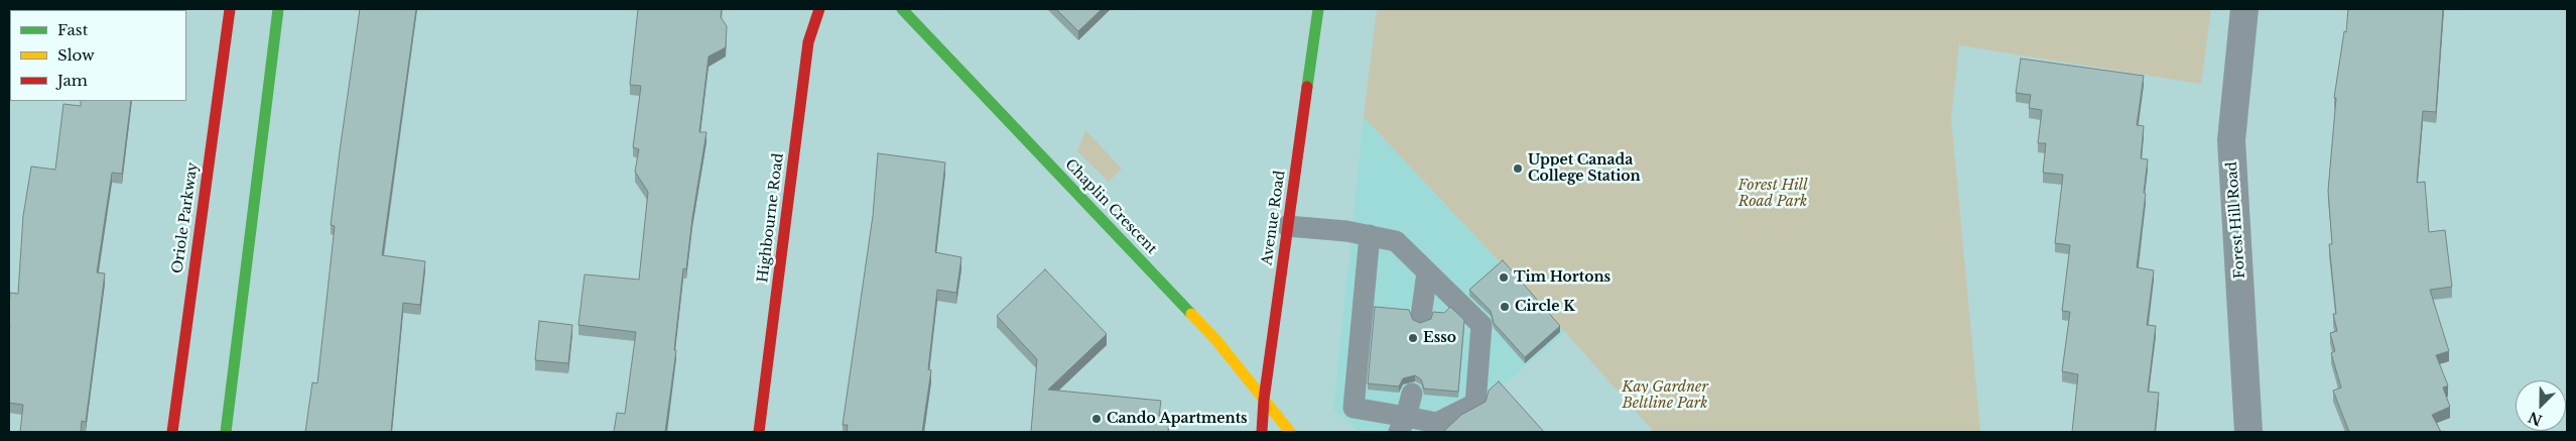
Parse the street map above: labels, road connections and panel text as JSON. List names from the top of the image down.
{
  "streets": {
    "street": [
      "Chaplin Crescent",
      "Oriole Parkway",
      "Highbourne Road",
      "Avenue Road",
      "Forest Hill Road"
    ]
  },
  "crossings": [
    ["Chaplin Crescent", "Avenue Road"]
  ],
  "parks": ["Forest Hill Road Park", "Kay Gardner Beltline Park"],
  "places": [
    "Uppet Canada College Station",
    "Tim Hortons",
    "Circle K",
    "Esso",
    "Cando Apartments"
  ],
  "legend": ["Fast", "Slow", "Jam"],
  "north": "bottom left"
}
